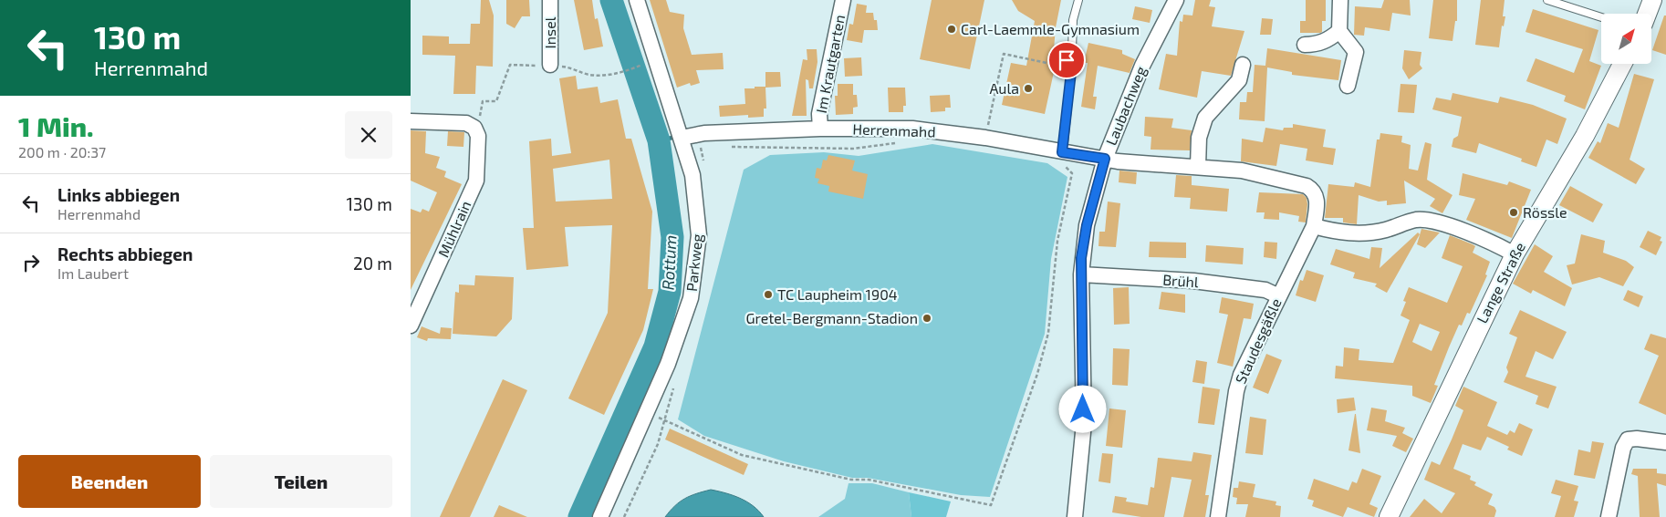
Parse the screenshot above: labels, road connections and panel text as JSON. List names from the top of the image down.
{
  "streets": {
    "street": [
      "Insel",
      "Im Krautgarten",
      "Laubachweg",
      "Herrenmahd",
      "Mühlrain",
      "Parkweg",
      "Brühl",
      "Lange Straße",
      "Staudesgäßle"
    ]
  },
  "crossings": [
    ["Im Krautgarten", "Herrenmahd"],
    ["Laubachweg", "Herrenmahd"],
    ["Laubachweg", "Brühl"],
    ["Herrenmahd", "Parkweg"],
    ["Herrenmahd", "Staudesgäßle"],
    ["Brühl", "Staudesgäßle"]
  ],
  "water": ["Rottum"],
  "places": [
    "Carl-Laemmle-Gymnasium",
    "Aula",
    "Rössle",
    "TC Laupheim 1904",
    "Gretel-Bergmann-Stadion"
  ],
  "north": "top right",
  "page": {
    "turn": ["130 m", "Herrenmahd"],
    "heading": ["1 Min.", "200 m · 20:37"],
    "list": [
      {
        "name": "Links abbiegen",
        "note": "Herrenmahd",
        "value": "130 m"
      },
      {
        "name": "Rechts abbiegen",
        "note": "Im Laubert",
        "value": "20 m"
      }
    ],
    "buttons": ["Beenden", "Teilen"]
  }
}
